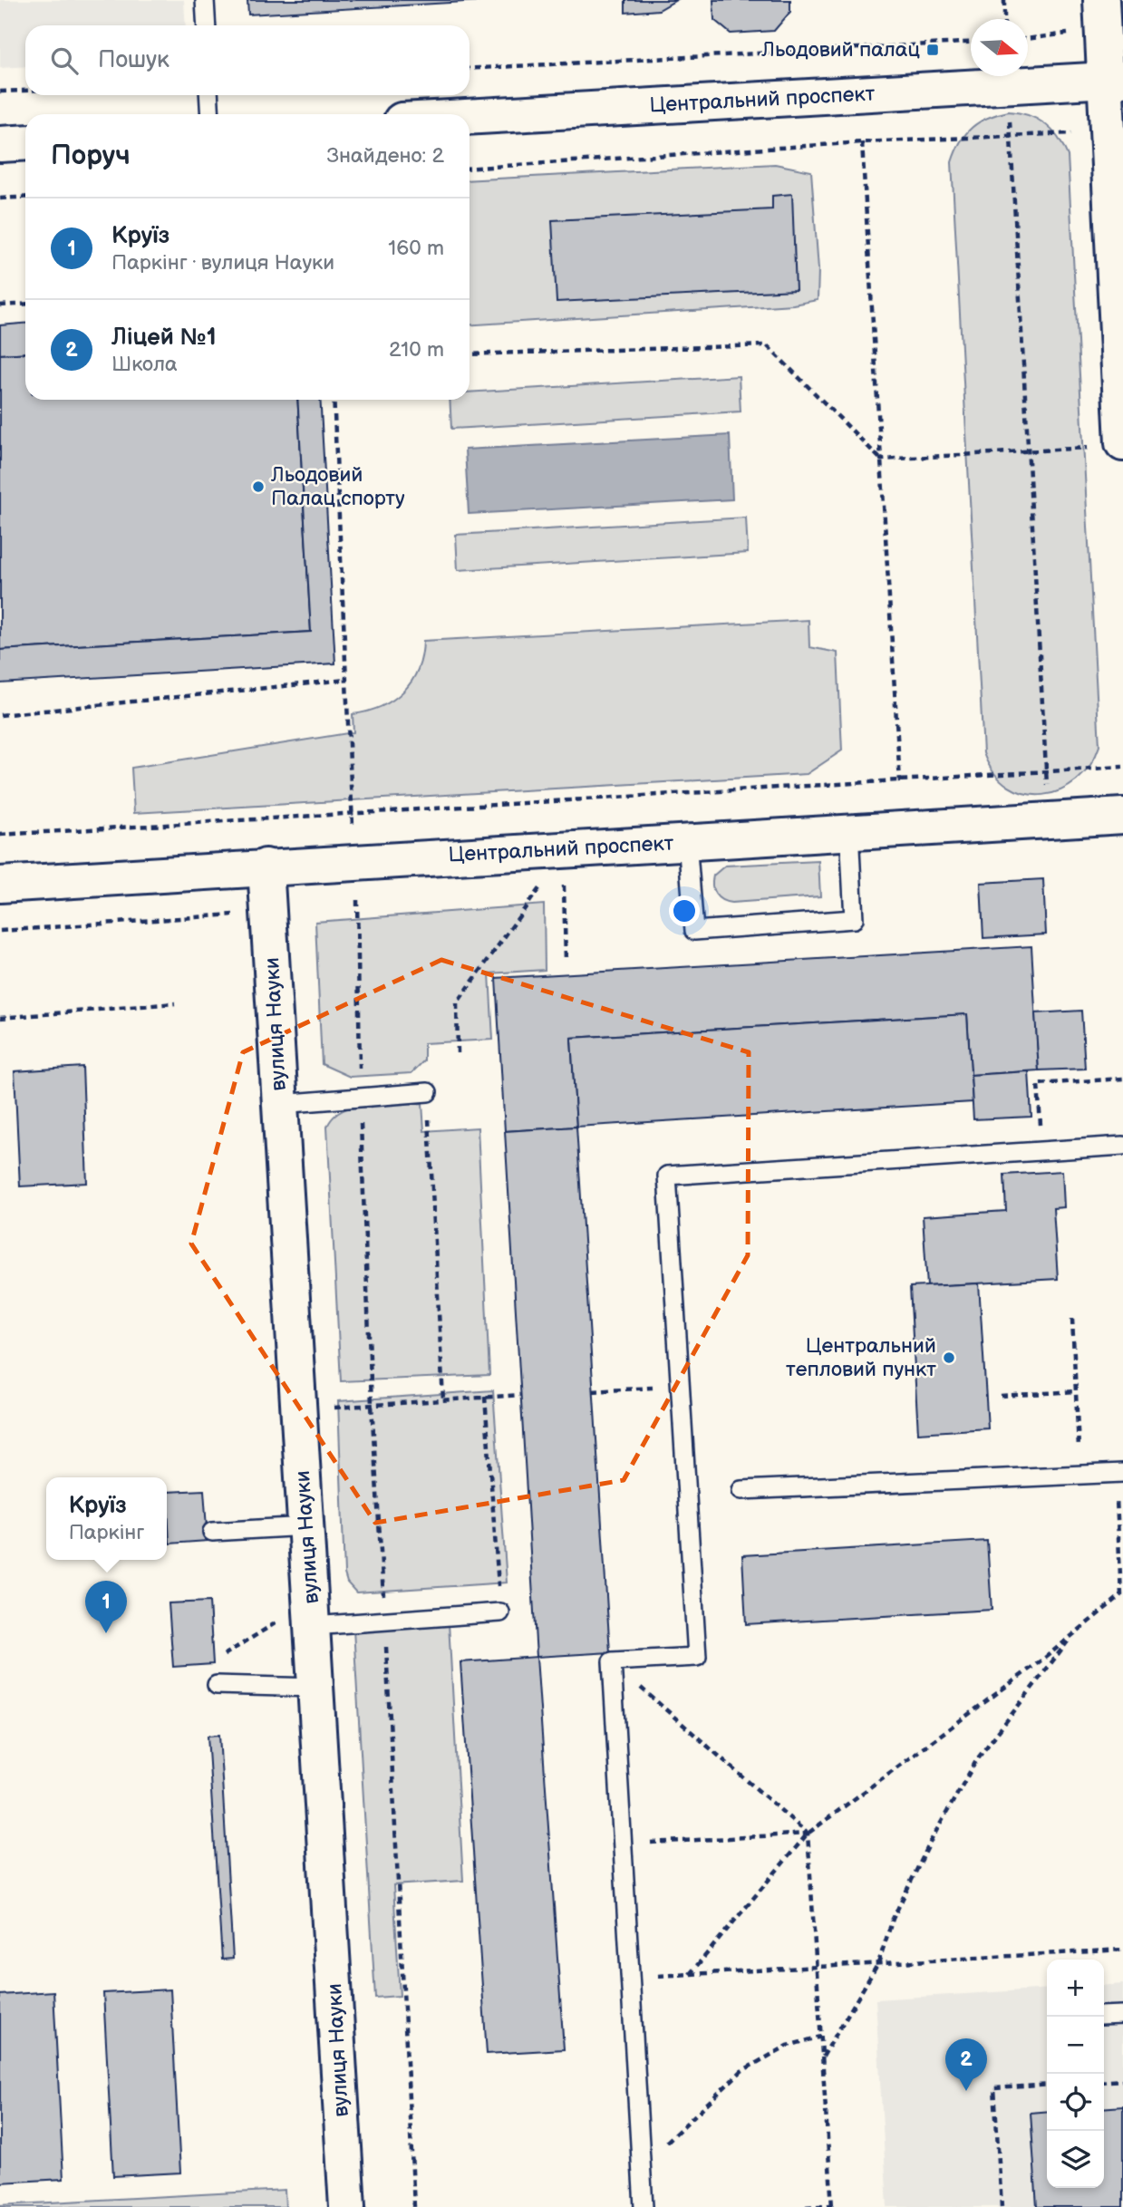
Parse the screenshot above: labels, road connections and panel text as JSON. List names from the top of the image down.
{
  "streets": {
    "street": ["Центральний проспект", "вулиця Науки"]
  },
  "crossings": [
    ["Центральний проспект", "вулиця Науки"]
  ],
  "places": {
    "transit": ["Льодовий палац"],
    "other": ["Льодовий Палац спорту", "Центральний тепловий пункт"]
  },
  "north": "right",
  "page": {
    "search": "Пошук",
    "heading": ["Поруч", "Знайдено: 2"],
    "list": [
      {
        "mark": "1",
        "name": "Круїз",
        "note": "Паркінг · вулиця Науки",
        "value": "160 m"
      },
      {
        "mark": "2",
        "name": "Ліцей №1",
        "note": "Школа",
        "value": "210 m"
      }
    ],
    "popup": ["Круїз", "Паркінг"],
    "pins": ["1", "2"],
    "map_buttons": ["+", "−"]
  }
}
